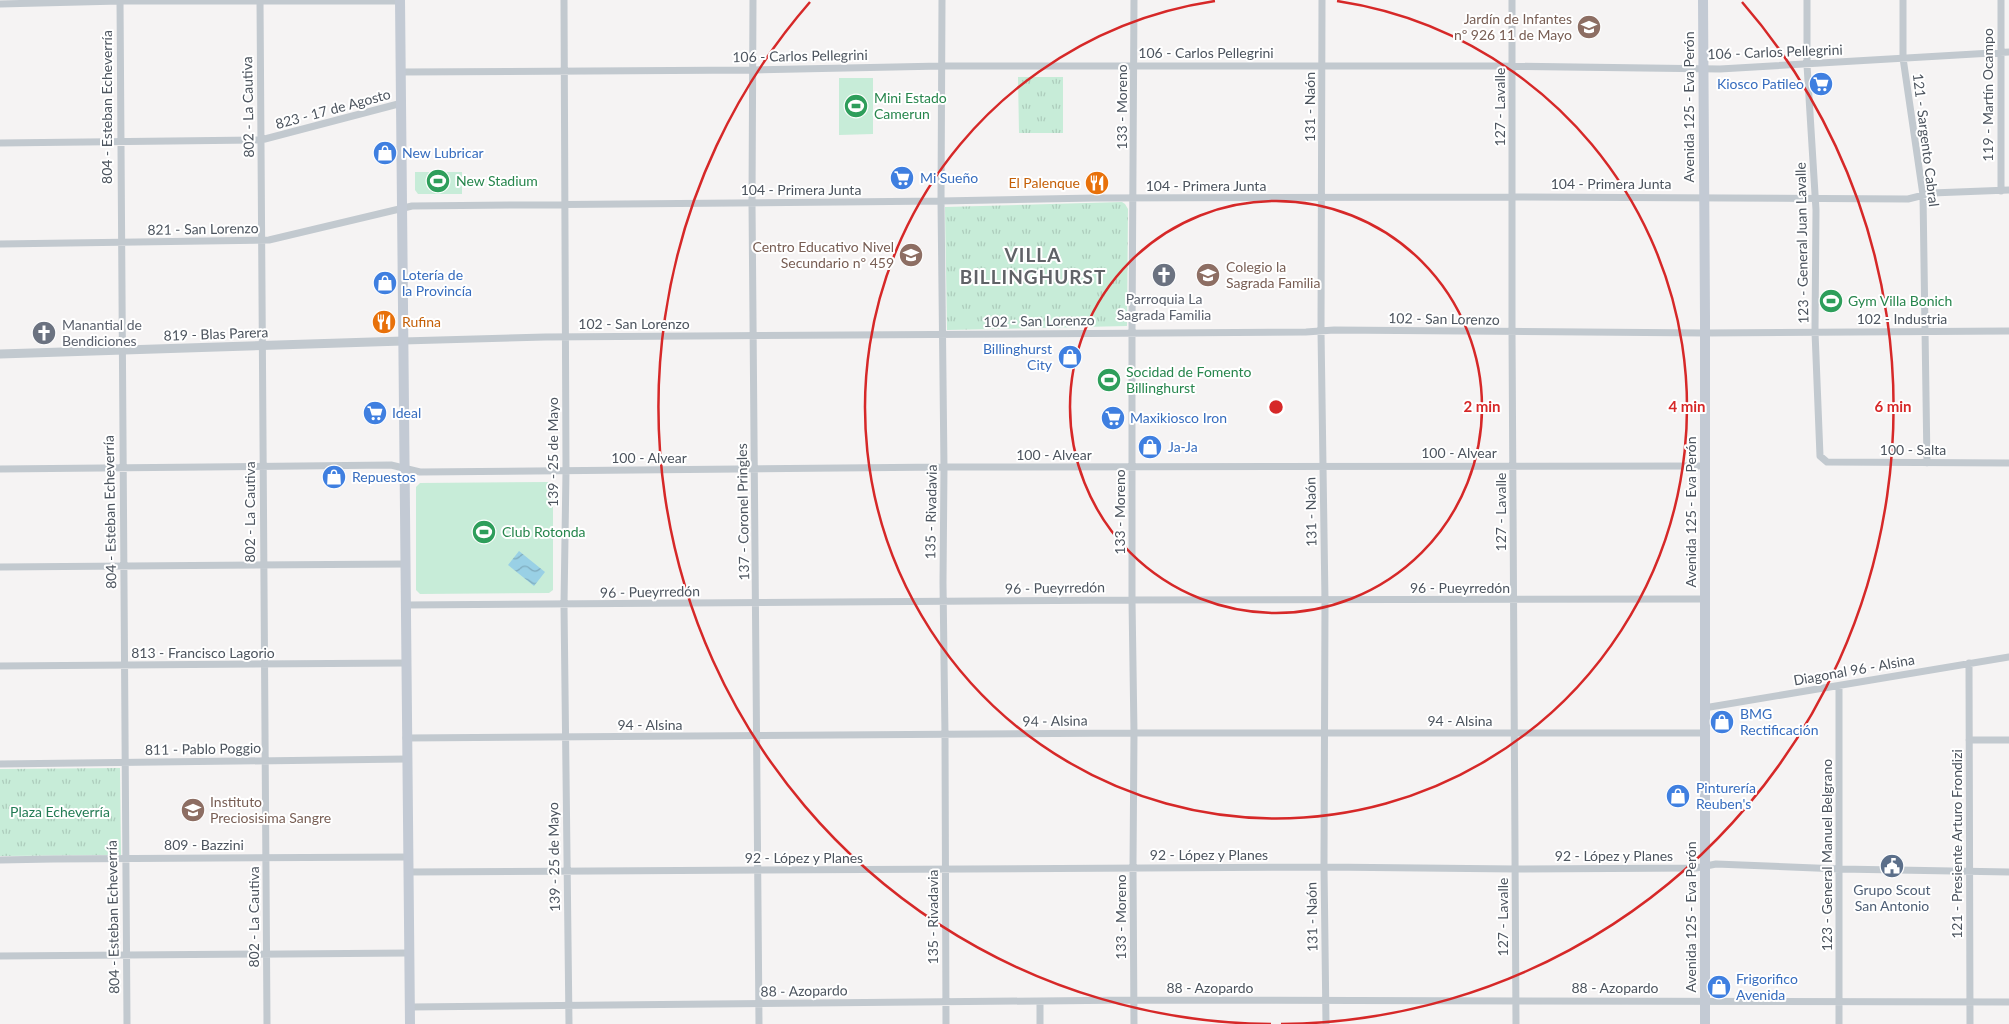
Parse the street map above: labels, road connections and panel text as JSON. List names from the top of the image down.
{
  "streets": {
    "main road": ["Avenida 125 - Eva Perón"],
    "street": [
      "106 - Carlos Pellegrini",
      "119 - Martín Ocampo",
      "804 - Esteban Echeverría",
      "802 - La Cautiva",
      "133 - Moreno",
      "131 - Naón",
      "127 - Lavalle",
      "823 - 17 de Agosto",
      "121 - Sargento Cabral",
      "104 - Primera Junta",
      "821 - San Lorenzo",
      "123 - General Juan Lavalle",
      "102 - San Lorenzo",
      "102 - Industria",
      "819 - Blas Parera",
      "100 - Salta",
      "139 - 25 de Mayo",
      "100 - Alvear",
      "137 - Coronel Pringles",
      "135 - Rivadavia",
      "96 - Pueyrredón",
      "813 - Francisco Lagorio",
      "Diagonal 96 - Alsina",
      "94 - Alsina",
      "811 - Pablo Poggio",
      "121 - Presiente Arturo Frondizi",
      "809 - Bazzini",
      "92 - López y Planes",
      "123 - General Manuel Belgrano",
      "88 - Azopardo"
    ]
  },
  "crossings": [
    ["106 - Carlos Pellegrini", "119 - Martín Ocampo"],
    ["106 - Carlos Pellegrini", "133 - Moreno"],
    ["106 - Carlos Pellegrini", "131 - Naón"],
    ["106 - Carlos Pellegrini", "127 - Lavalle"],
    ["106 - Carlos Pellegrini", "Avenida 125 - Eva Perón"],
    ["106 - Carlos Pellegrini", "121 - Sargento Cabral"],
    ["106 - Carlos Pellegrini", "123 - General Juan Lavalle"],
    ["106 - Carlos Pellegrini", "139 - 25 de Mayo"],
    ["106 - Carlos Pellegrini", "137 - Coronel Pringles"],
    ["106 - Carlos Pellegrini", "135 - Rivadavia"],
    ["119 - Martín Ocampo", "104 - Primera Junta"],
    ["804 - Esteban Echeverría", "823 - 17 de Agosto"],
    ["804 - Esteban Echeverría", "821 - San Lorenzo"],
    ["804 - Esteban Echeverría", "819 - Blas Parera"],
    ["804 - Esteban Echeverría", "100 - Alvear"],
    ["804 - Esteban Echeverría", "813 - Francisco Lagorio"],
    ["804 - Esteban Echeverría", "811 - Pablo Poggio"],
    ["804 - Esteban Echeverría", "809 - Bazzini"],
    ["802 - La Cautiva", "823 - 17 de Agosto"],
    ["802 - La Cautiva", "821 - San Lorenzo"],
    ["802 - La Cautiva", "819 - Blas Parera"],
    ["802 - La Cautiva", "100 - Alvear"],
    ["802 - La Cautiva", "813 - Francisco Lagorio"],
    ["802 - La Cautiva", "811 - Pablo Poggio"],
    ["802 - La Cautiva", "809 - Bazzini"],
    ["133 - Moreno", "104 - Primera Junta"],
    ["133 - Moreno", "102 - San Lorenzo"],
    ["133 - Moreno", "100 - Alvear"],
    ["133 - Moreno", "96 - Pueyrredón"],
    ["133 - Moreno", "94 - Alsina"],
    ["133 - Moreno", "92 - López y Planes"],
    ["133 - Moreno", "88 - Azopardo"],
    ["131 - Naón", "104 - Primera Junta"],
    ["131 - Naón", "102 - San Lorenzo"],
    ["131 - Naón", "100 - Alvear"],
    ["131 - Naón", "96 - Pueyrredón"],
    ["131 - Naón", "94 - Alsina"],
    ["131 - Naón", "92 - López y Planes"],
    ["131 - Naón", "88 - Azopardo"],
    ["127 - Lavalle", "104 - Primera Junta"],
    ["127 - Lavalle", "102 - San Lorenzo"],
    ["127 - Lavalle", "100 - Alvear"],
    ["127 - Lavalle", "96 - Pueyrredón"],
    ["127 - Lavalle", "94 - Alsina"],
    ["127 - Lavalle", "92 - López y Planes"],
    ["127 - Lavalle", "88 - Azopardo"],
    ["Avenida 125 - Eva Perón", "104 - Primera Junta"],
    ["Avenida 125 - Eva Perón", "102 - San Lorenzo"],
    ["Avenida 125 - Eva Perón", "102 - Industria"],
    ["Avenida 125 - Eva Perón", "100 - Alvear"],
    ["Avenida 125 - Eva Perón", "96 - Pueyrredón"],
    ["Avenida 125 - Eva Perón", "Diagonal 96 - Alsina"],
    ["Avenida 125 - Eva Perón", "94 - Alsina"],
    ["Avenida 125 - Eva Perón", "92 - López y Planes"],
    ["Avenida 125 - Eva Perón", "88 - Azopardo"],
    ["121 - Sargento Cabral", "104 - Primera Junta"],
    ["121 - Sargento Cabral", "102 - Industria"],
    ["121 - Sargento Cabral", "100 - Salta"],
    ["104 - Primera Junta", "821 - San Lorenzo"],
    ["104 - Primera Junta", "123 - General Juan Lavalle"],
    ["104 - Primera Junta", "139 - 25 de Mayo"],
    ["104 - Primera Junta", "137 - Coronel Pringles"],
    ["104 - Primera Junta", "135 - Rivadavia"],
    ["123 - General Juan Lavalle", "102 - Industria"],
    ["123 - General Juan Lavalle", "100 - Salta"],
    ["102 - San Lorenzo", "102 - Industria"],
    ["102 - San Lorenzo", "819 - Blas Parera"],
    ["102 - San Lorenzo", "139 - 25 de Mayo"],
    ["102 - San Lorenzo", "137 - Coronel Pringles"],
    ["102 - San Lorenzo", "135 - Rivadavia"],
    ["139 - 25 de Mayo", "100 - Alvear"],
    ["139 - 25 de Mayo", "96 - Pueyrredón"],
    ["139 - 25 de Mayo", "94 - Alsina"],
    ["139 - 25 de Mayo", "92 - López y Planes"],
    ["139 - 25 de Mayo", "88 - Azopardo"],
    ["100 - Alvear", "137 - Coronel Pringles"],
    ["100 - Alvear", "135 - Rivadavia"],
    ["137 - Coronel Pringles", "96 - Pueyrredón"],
    ["137 - Coronel Pringles", "94 - Alsina"],
    ["137 - Coronel Pringles", "92 - López y Planes"],
    ["137 - Coronel Pringles", "88 - Azopardo"],
    ["135 - Rivadavia", "96 - Pueyrredón"],
    ["135 - Rivadavia", "94 - Alsina"],
    ["135 - Rivadavia", "92 - López y Planes"],
    ["135 - Rivadavia", "88 - Azopardo"],
    ["Diagonal 96 - Alsina", "121 - Presiente Arturo Frondizi"],
    ["Diagonal 96 - Alsina", "123 - General Manuel Belgrano"],
    ["121 - Presiente Arturo Frondizi", "92 - López y Planes"],
    ["121 - Presiente Arturo Frondizi", "88 - Azopardo"],
    ["92 - López y Planes", "123 - General Manuel Belgrano"],
    ["123 - General Manuel Belgrano", "88 - Azopardo"]
  ],
  "districts": ["VILLA BILLINGHURST"],
  "parks": ["Plaza Echeverría"],
  "places": {
    "school or university": [
      "Jardín de Infantes nº 926 11 de Mayo",
      "Centro Educativo Nivel Secundario nº 459",
      "Colegio la Sagrada Familia",
      "Instituto Preciosisima Sangre"
    ],
    "supermarket": [
      "Kiosco Patileo",
      "Mi Sueño",
      "Ideal",
      "Maxikiosco Iron"
    ],
    "sports": [
      "Mini Estado Camerun",
      "New Stadium",
      "Gym Villa Bonich",
      "Socidad de Fomento Billinghurst",
      "Club Rotonda"
    ],
    "shop": [
      "New Lubricar",
      "Lotería de la Provincía",
      "Billinghurst City",
      "Ja-Ja",
      "Repuestos",
      "BMG Rectificación",
      "Pinturería Reuben's",
      "Frigorifico Avenida"
    ],
    "restaurant": ["El Palenque", "Rufina"],
    "church": ["Parroquia La Sagrada Familia", "Manantial de Bendiciones"],
    "public building": ["Grupo Scout San Antonio"]
  },
  "rings": ["2 min", "4 min", "6 min"]
}
